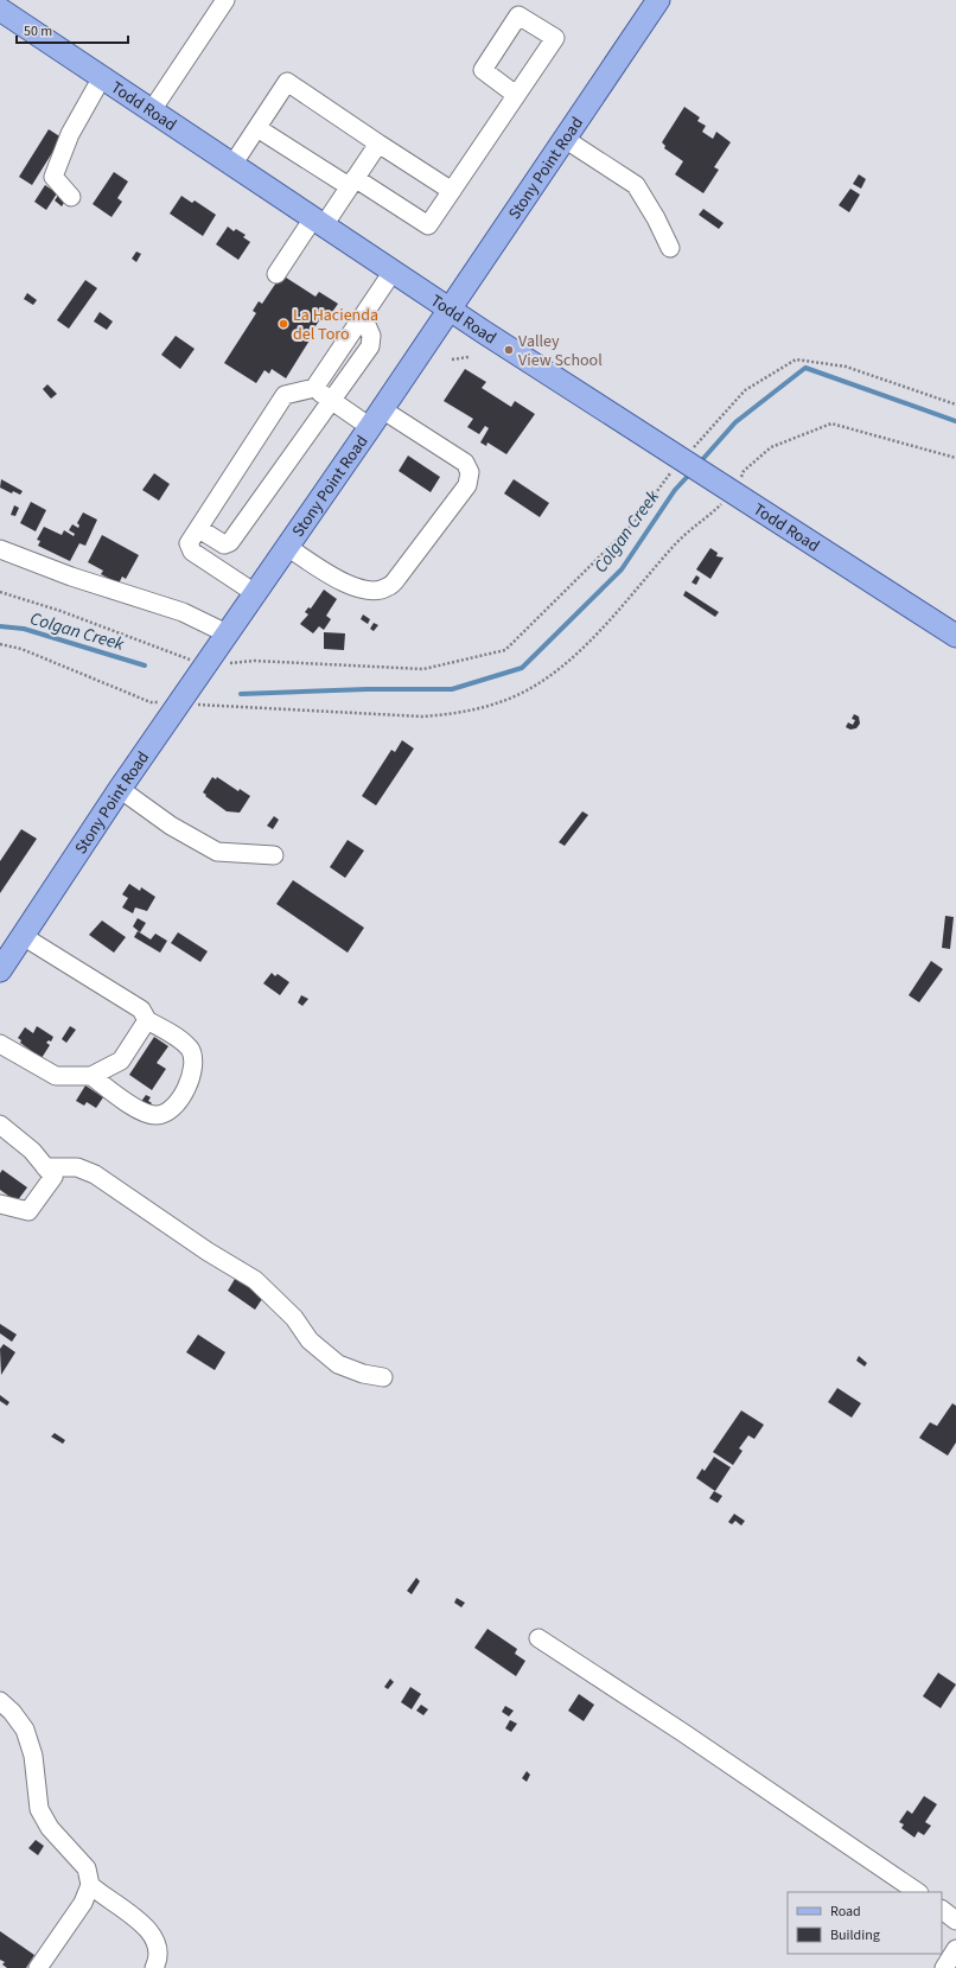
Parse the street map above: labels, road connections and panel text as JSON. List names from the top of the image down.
{
  "streets": {
    "main road": ["Todd Road", "Stony Point Road"]
  },
  "crossings": [
    ["Todd Road", "Stony Point Road"]
  ],
  "water": ["Colgan Creek"],
  "places": ["La Hacienda del Toro", "Valley View School"],
  "legend": ["Road", "Building"],
  "scale_bar": "50 m"
}
